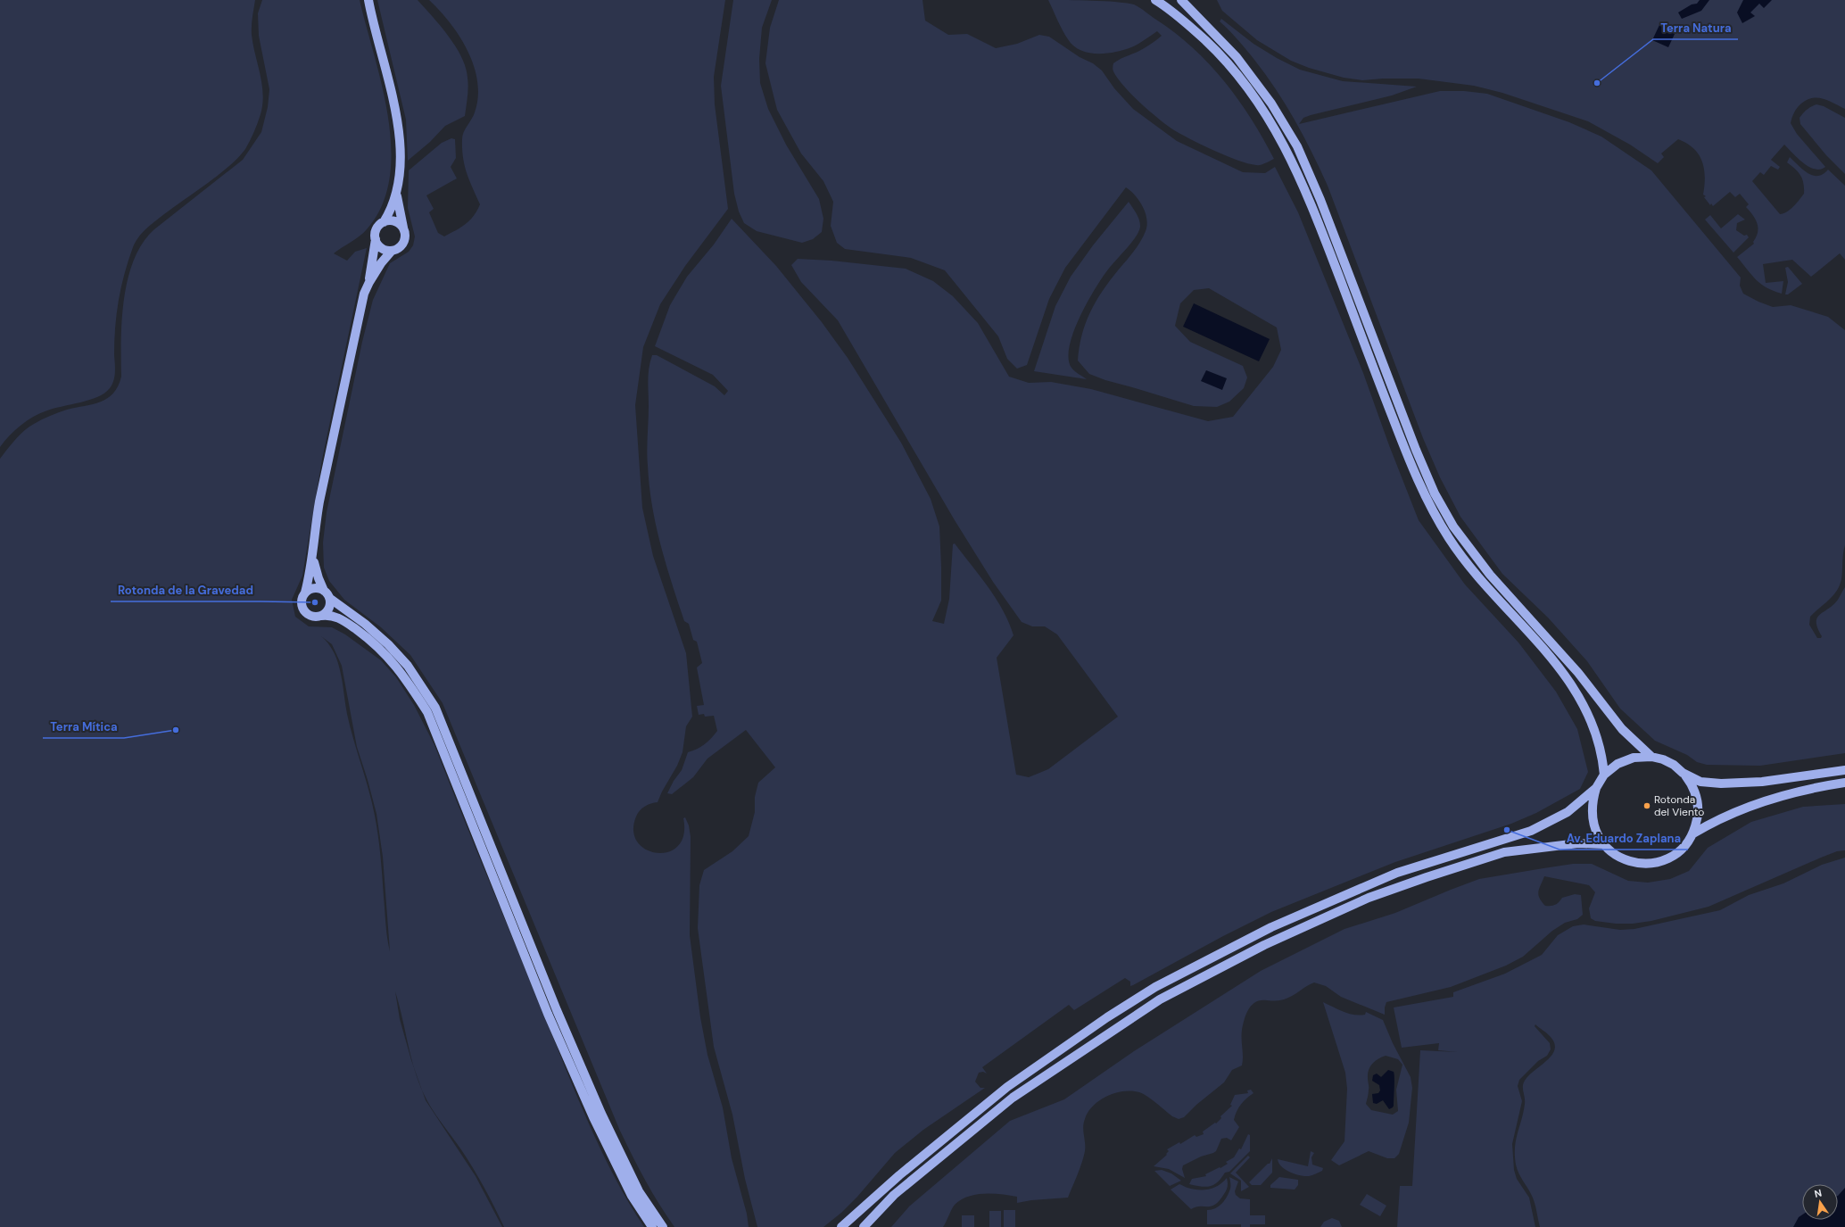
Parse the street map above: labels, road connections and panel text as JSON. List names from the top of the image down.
{
  "places": [
    "Terra Natura",
    "Rotonda de la Gravedad",
    "Terra Mítica",
    "Rotonda del Viento",
    "Av. Eduardo Zaplana"
  ],
  "north": "top"
}
